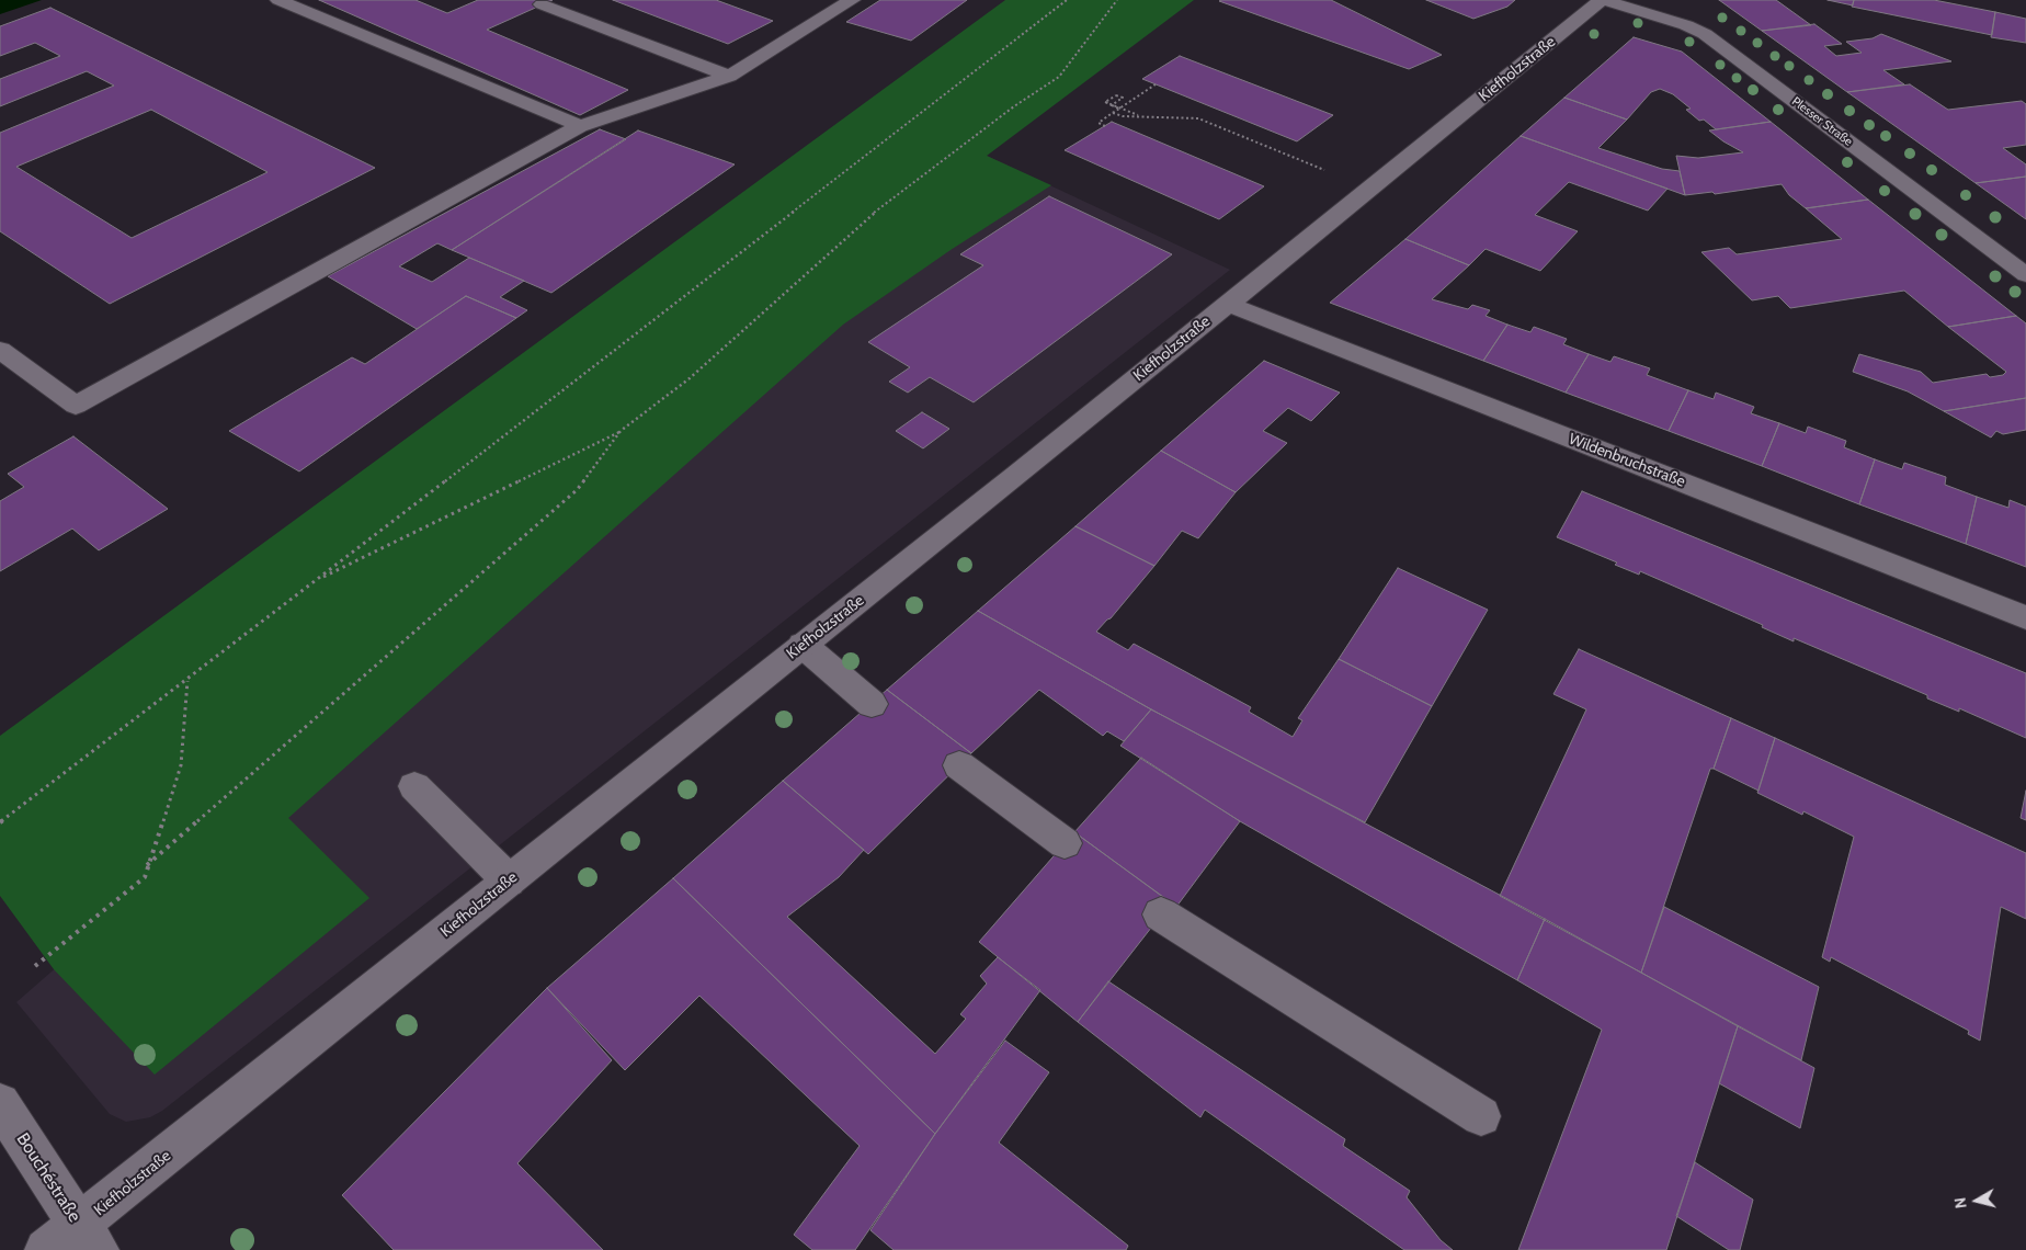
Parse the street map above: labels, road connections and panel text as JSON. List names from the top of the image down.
{
  "streets": {
    "street": [
      "Kiefholzstraße",
      "Plesser Straße",
      "Wildenbruchstraße",
      "Bouchéstraße"
    ]
  },
  "crossings": [
    ["Kiefholzstraße", "Plesser Straße"],
    ["Kiefholzstraße", "Wildenbruchstraße"],
    ["Kiefholzstraße", "Bouchéstraße"]
  ],
  "north": "left"
}
